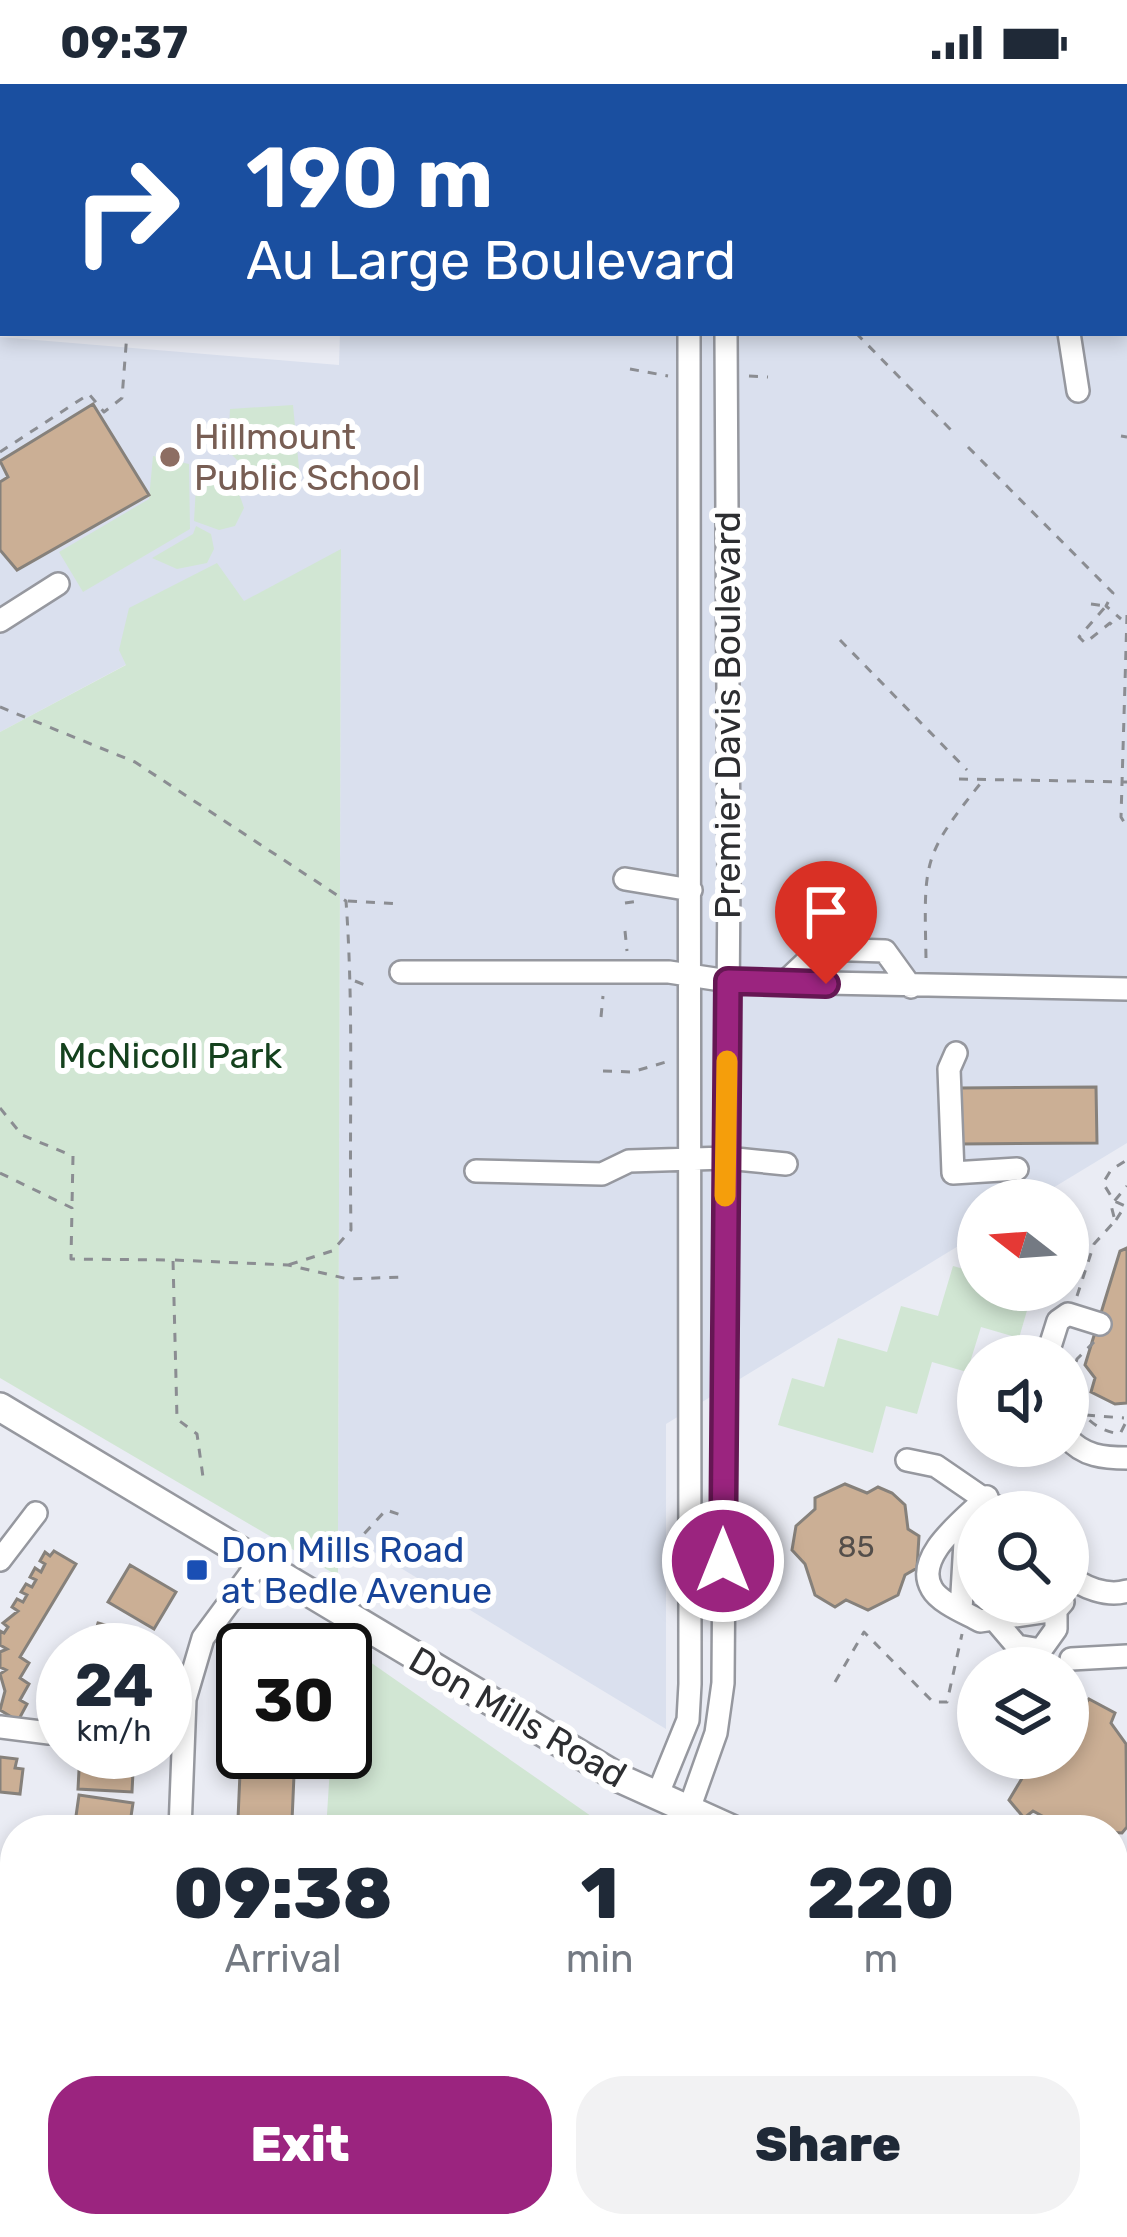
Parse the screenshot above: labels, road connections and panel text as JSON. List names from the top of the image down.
{
  "streets": {
    "main road": ["Don Mills Road"],
    "street": ["Premier Davis Boulevard"]
  },
  "crossings": [
    ["Premier Davis Boulevard", "Don Mills Road"]
  ],
  "parks": ["McNicoll Park"],
  "places": {
    "other": ["Hillmount Public School"],
    "transit": ["Don Mills Road at Bedle Avenue"]
  },
  "house_numbers": ["85"],
  "north": "left",
  "page": {
    "status": "09:37",
    "turn": ["190 m", "Au Large Boulevard"],
    "speed": "24 km/h",
    "limit": "30",
    "eta": [
      "09:38",
      "Arrival",
      "1",
      "min",
      "220",
      "m"
    ],
    "buttons": ["Exit", "Share"]
  }
}
